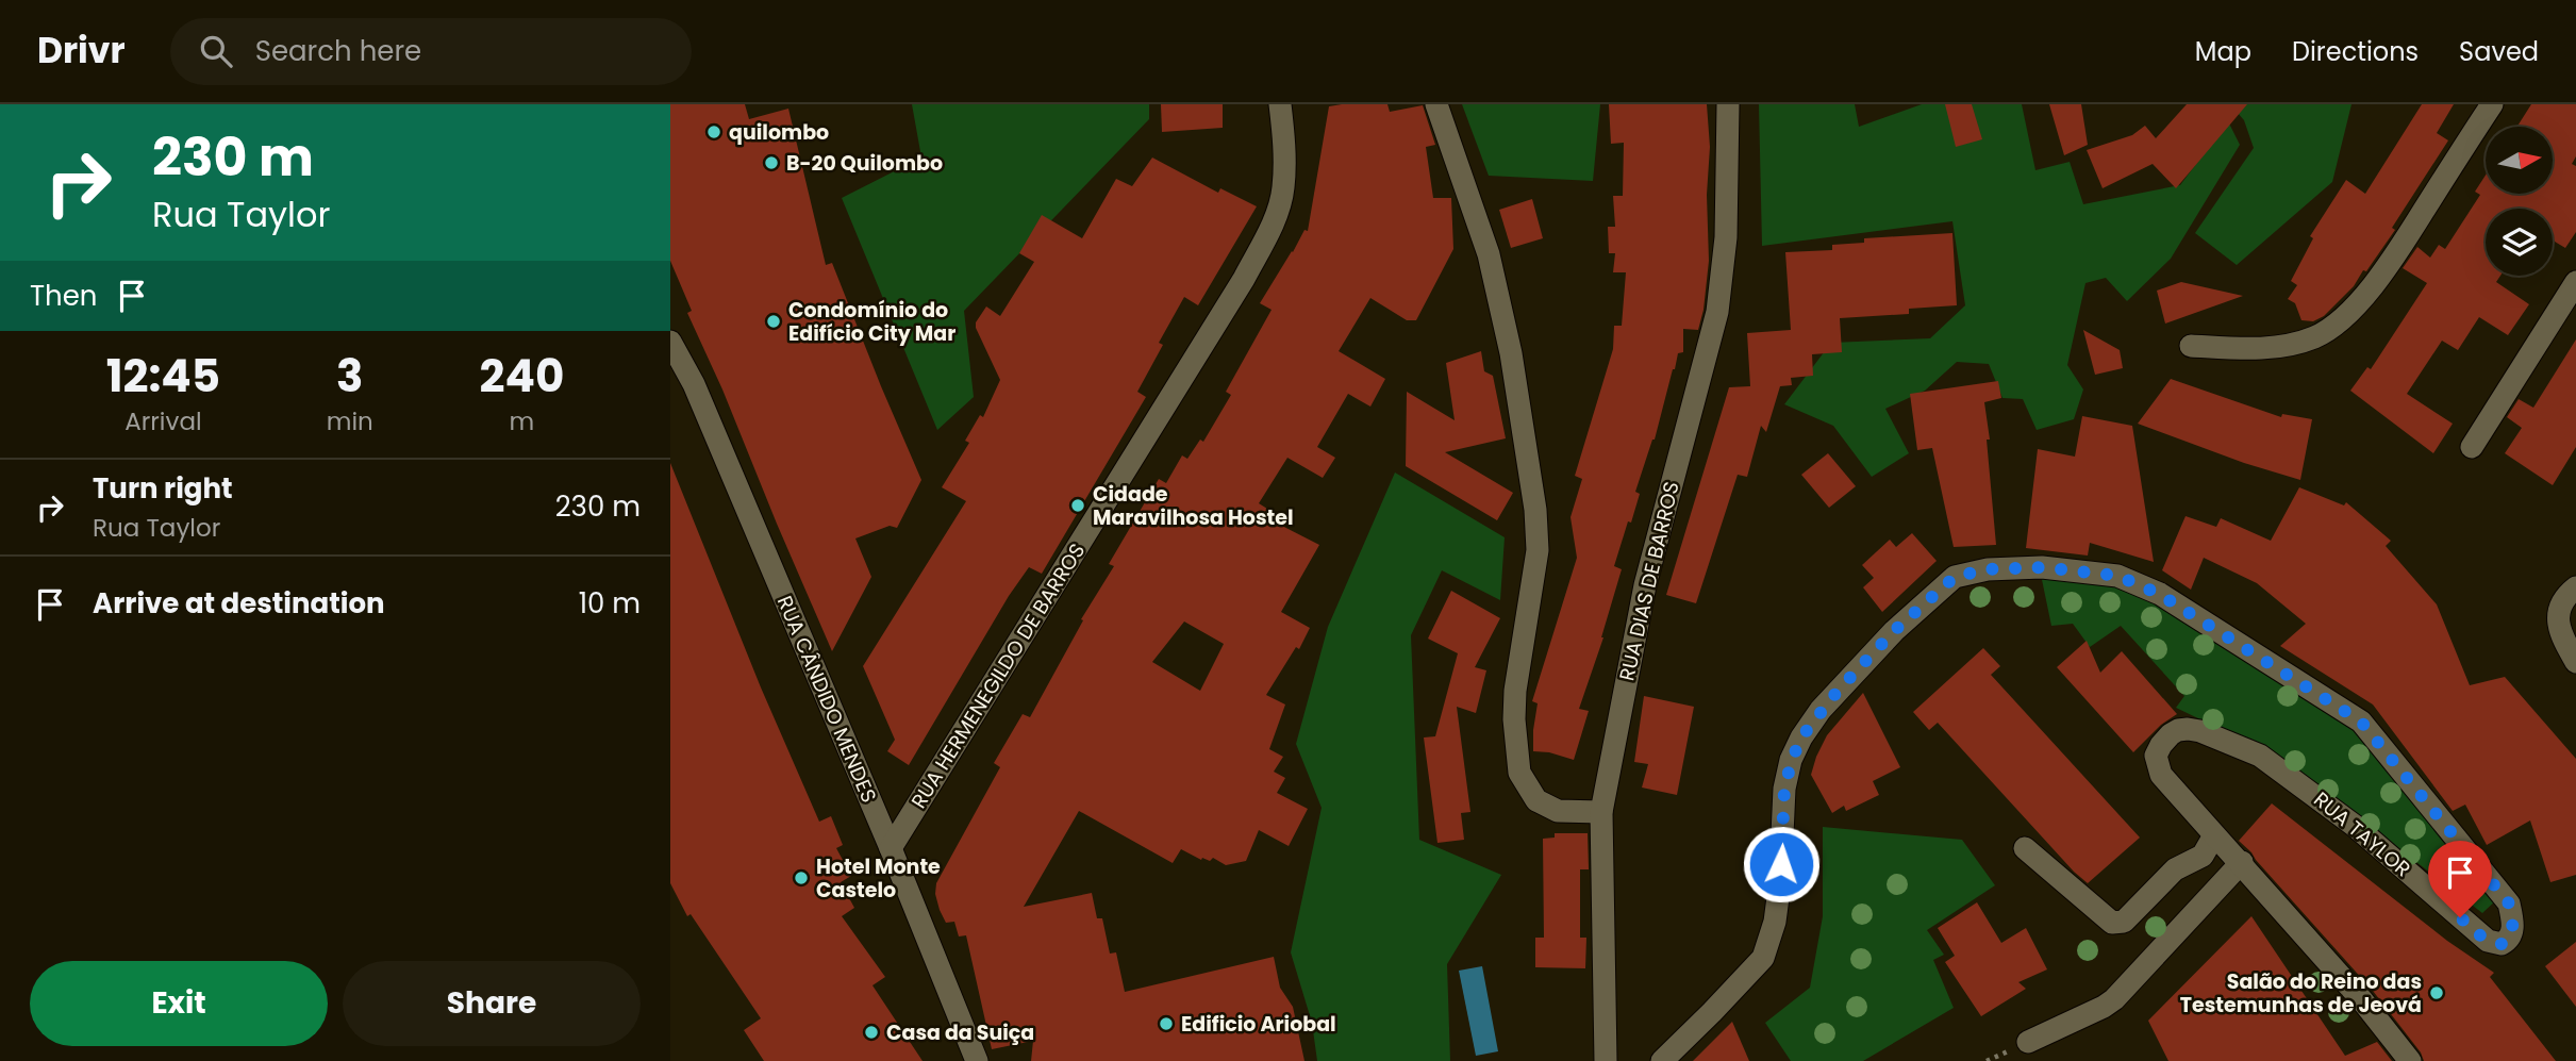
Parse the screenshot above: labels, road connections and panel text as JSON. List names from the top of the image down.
{
  "streets": {
    "street": [
      "RUA DIAS DE BARROS",
      "RUA HERMENEGILDO DE BARROS",
      "RUA CÂNDIDO MENDES",
      "RUA TAYLOR"
    ]
  },
  "crossings": [
    ["RUA HERMENEGILDO DE BARROS", "RUA CÂNDIDO MENDES"]
  ],
  "places": [
    "quilombo",
    "B-20 Quilombo",
    "Condomínio do Edifício City Mar",
    "Cidade Maravilhosa Hostel",
    "Hotel Monte Castelo",
    "Salão do Reino das Testemunhas de Jeová",
    "Edificio Ariobal",
    "Casa da Suiça"
  ],
  "north": "right",
  "page": {
    "header": "Drivr",
    "search": "Search here",
    "nav": ["Map", "Directions", "Saved"],
    "turn": ["230 m", "Rua Taylor"],
    "then": "Then",
    "eta": [
      "12:45",
      "Arrival",
      "3",
      "min",
      "240",
      "m"
    ],
    "list": [
      {
        "name": "Turn right",
        "note": "Rua Taylor",
        "value": "230 m"
      },
      {
        "name": "Arrive at destination",
        "value": "10 m"
      }
    ],
    "buttons": ["Exit", "Share"]
  }
}
